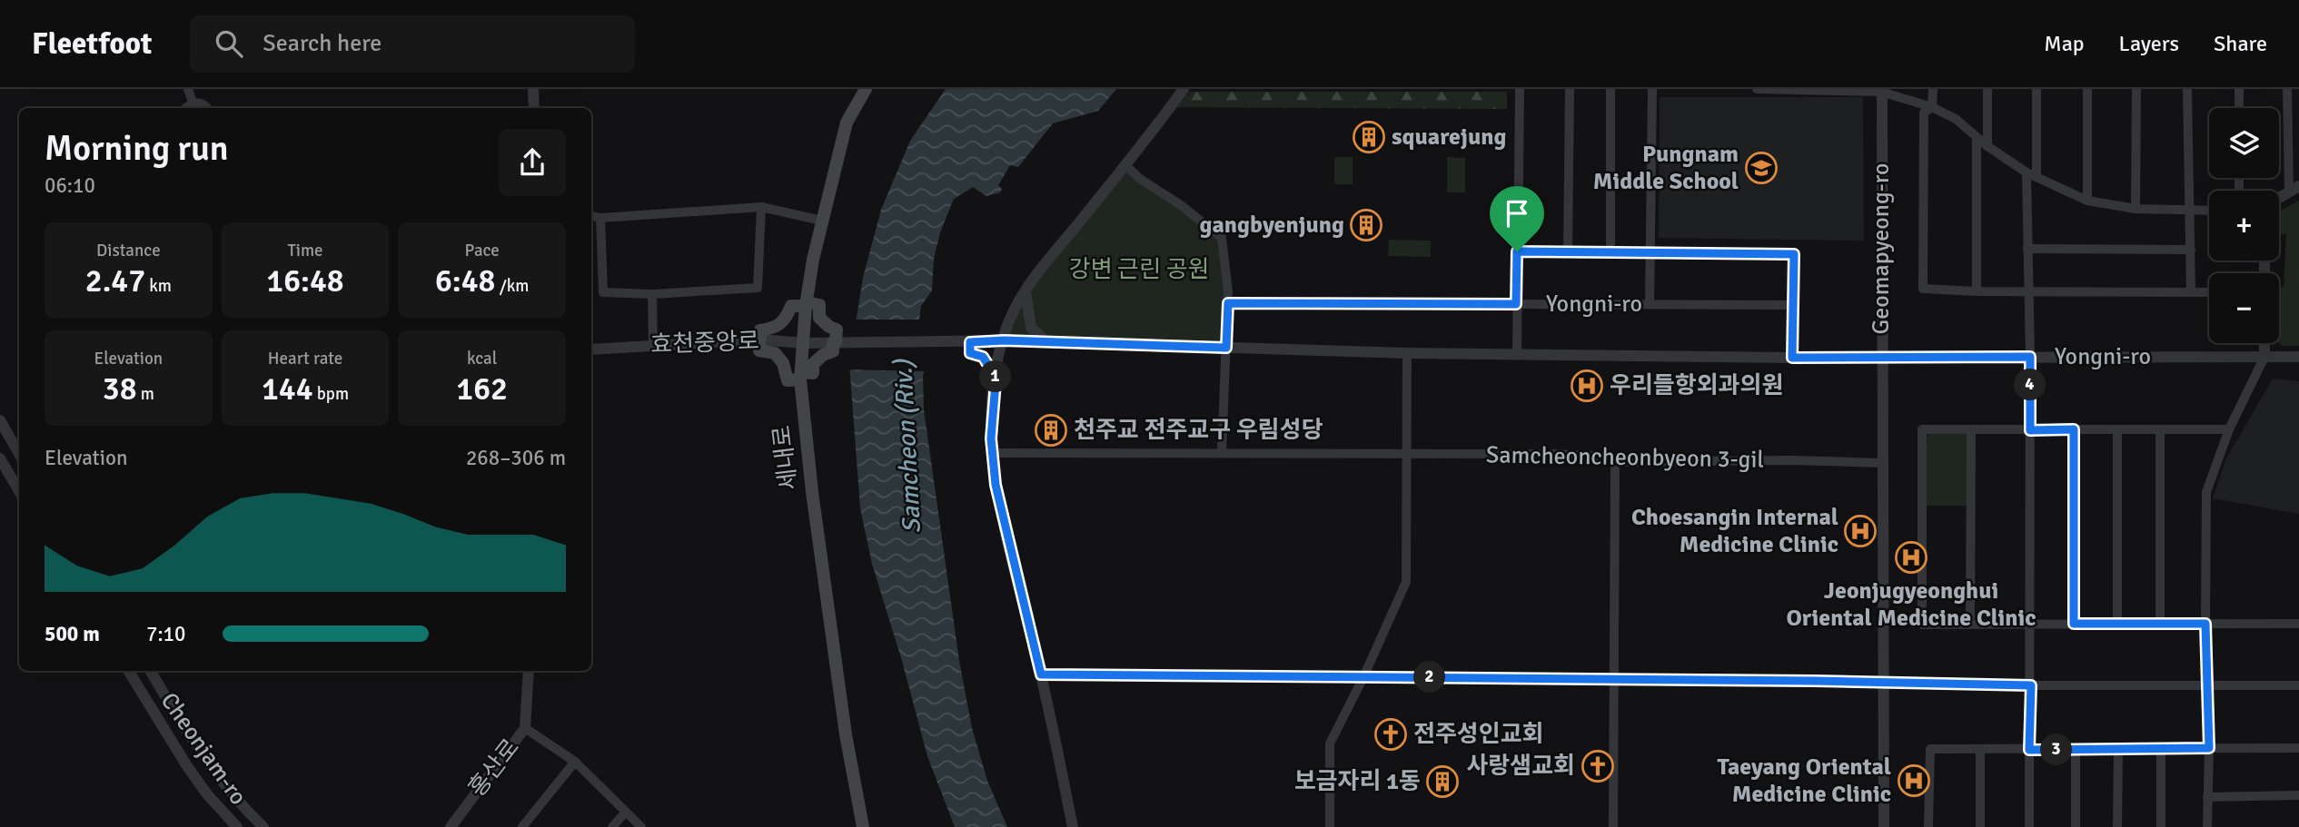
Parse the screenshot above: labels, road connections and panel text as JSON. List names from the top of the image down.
{
  "streets": {
    "main road": ["세내로"],
    "street": [
      "Geomapyeong-ro",
      "Yongni-ro",
      "효천중앙로",
      "Samcheoncheonbyeon 3-gil",
      "Cheonjam-ro",
      "홍산로"
    ]
  },
  "crossings": [
    ["Geomapyeong-ro", "Yongni-ro"],
    ["Geomapyeong-ro", "Samcheoncheonbyeon 3-gil"],
    ["Yongni-ro", "효천중앙로"],
    ["효천중앙로", "세내로"]
  ],
  "water": ["Samcheon (Riv.)"],
  "parks": ["강변 근린 공원"],
  "places": {
    "building": [
      "squarejung",
      "gangbyenjung",
      "천주교 전주교구 우림성당",
      "보금자리 1동"
    ],
    "school or university": ["Pungnam Middle School"],
    "hospital": [
      "우리들항외과의원",
      "Choesangin Internal Medicine Clinic",
      "Jeonjugyeonghui Oriental Medicine Clinic",
      "Taeyang Oriental Medicine Clinic"
    ],
    "church": ["전주성인교회", "사랑샘교회"]
  },
  "page": {
    "header": "Fleetfoot",
    "search": "Search here",
    "nav": ["Map", "Layers", "Share"],
    "map_buttons": ["+", "−"],
    "heading": ["Morning run", "06:10"],
    "stats": [
      ["Distance", "2.47 km"],
      ["Time", "16:48"],
      ["Pace", "6:48 /km"],
      ["Elevation", "38 m"],
      ["Heart rate", "144 bpm"],
      ["kcal", "162"]
    ],
    "pins": [
      "1",
      "4",
      "2",
      "3"
    ],
    "chart": ["Elevation", "268–306 m"],
    "list": [
      {
        "name": "500 m",
        "note": "7:10"
      }
    ]
  }
}
